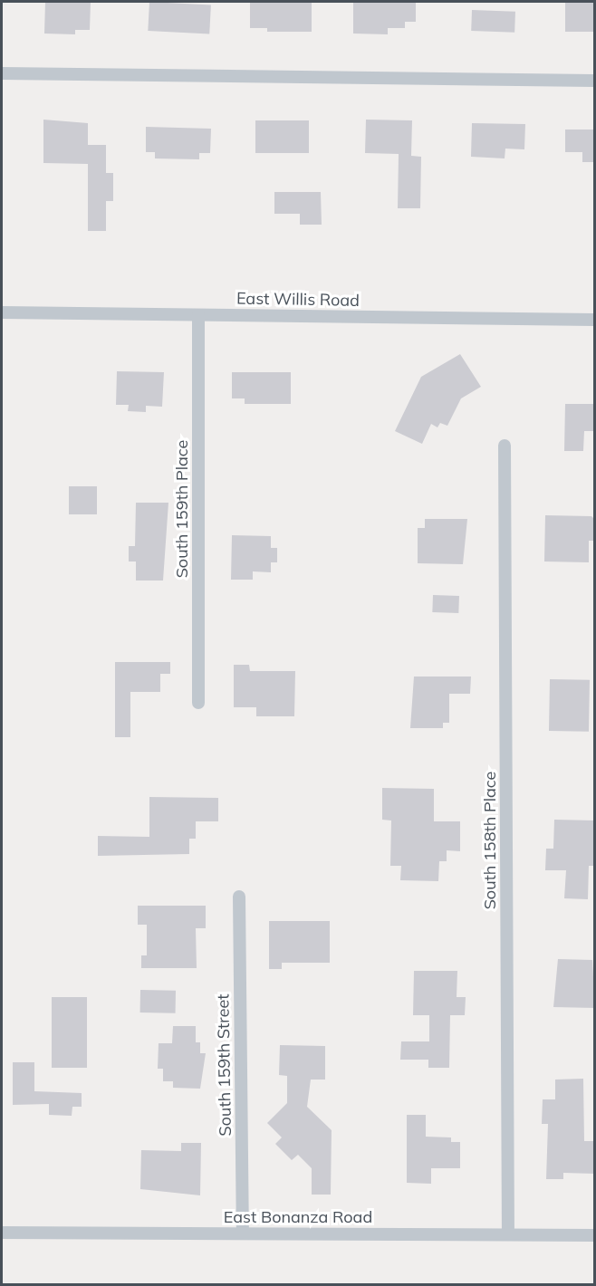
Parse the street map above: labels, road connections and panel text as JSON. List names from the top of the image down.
{
  "streets": {
    "street": [
      "East Willis Road",
      "South 159th Place",
      "South 158th Place",
      "South 159th Street",
      "East Bonanza Road"
    ]
  },
  "crossings": [
    ["East Willis Road", "South 159th Place"],
    ["South 158th Place", "East Bonanza Road"],
    ["South 159th Street", "East Bonanza Road"]
  ]
}
